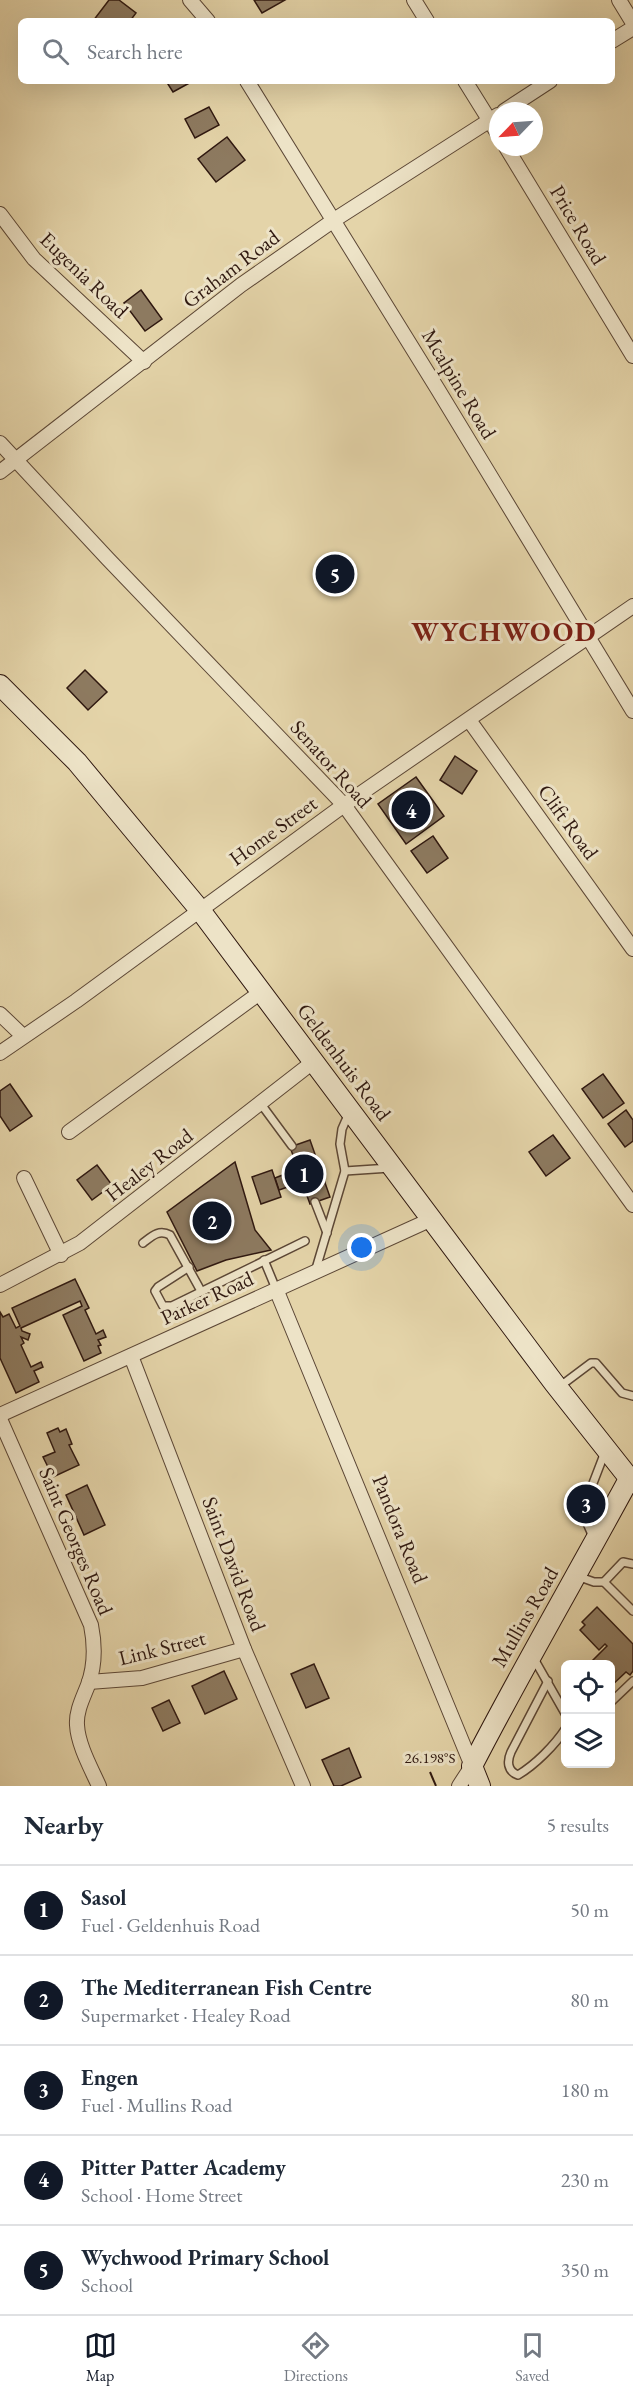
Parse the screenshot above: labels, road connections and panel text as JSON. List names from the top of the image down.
{
  "streets": {
    "main road": ["Geldenhuis Road", "Pandora Road", "Mullins Road"],
    "street": [
      "Price Road",
      "Graham Road",
      "Eugenia Road",
      "Mcalpine Road",
      "Senator Road",
      "Clift Road",
      "Home Street",
      "Healey Road",
      "Parker Road",
      "Saint Georges Road",
      "Saint David Road",
      "Link Street"
    ]
  },
  "crossings": [
    ["Graham Road", "Eugenia Road"],
    ["Graham Road", "Mcalpine Road"],
    ["Graham Road", "Senator Road"],
    ["Mcalpine Road", "Home Street"],
    ["Senator Road", "Home Street"],
    ["Clift Road", "Home Street"],
    ["Home Street", "Geldenhuis Road"],
    ["Geldenhuis Road", "Healey Road"],
    ["Geldenhuis Road", "Parker Road"],
    ["Geldenhuis Road", "Mullins Road"],
    ["Parker Road", "Pandora Road"],
    ["Parker Road", "Saint Georges Road"],
    ["Parker Road", "Saint David Road"],
    ["Pandora Road", "Mullins Road"],
    ["Saint Georges Road", "Link Street"],
    ["Saint David Road", "Link Street"]
  ],
  "districts": ["WYCHWOOD"],
  "north": "bottom left",
  "page": {
    "search": "Search here",
    "pins": [
      "5",
      "4",
      "1",
      "2",
      "3"
    ],
    "heading": ["Nearby", "5 results"],
    "list": [
      {
        "mark": "1",
        "name": "Sasol",
        "note": "Fuel · Geldenhuis Road",
        "value": "50 m"
      },
      {
        "mark": "2",
        "name": "The Mediterranean Fish Centre",
        "note": "Supermarket · Healey Road",
        "value": "80 m"
      },
      {
        "mark": "3",
        "name": "Engen",
        "note": "Fuel · Mullins Road",
        "value": "180 m"
      },
      {
        "mark": "4",
        "name": "Pitter Patter Academy",
        "note": "School · Home Street",
        "value": "230 m"
      },
      {
        "mark": "5",
        "name": "Wychwood Primary School",
        "note": "School",
        "value": "350 m"
      }
    ],
    "nav": ["Map", "Directions", "Saved"]
  },
  "coordinates": ["26.198°S"]
}
